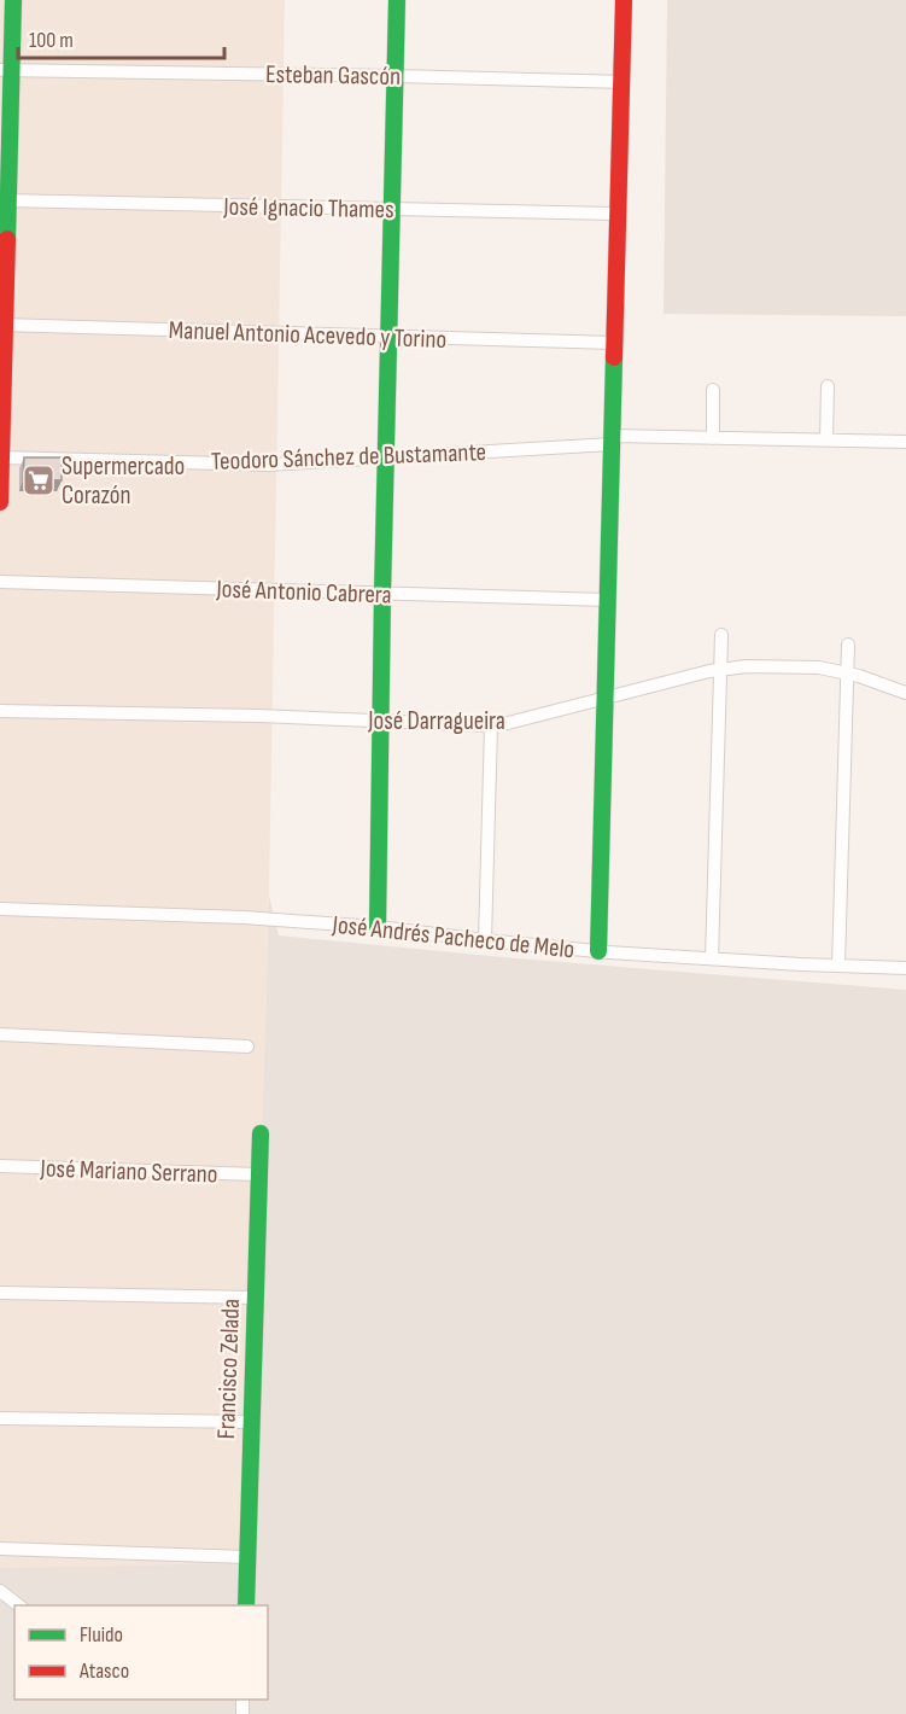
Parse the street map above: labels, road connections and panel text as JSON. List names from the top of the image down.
{
  "streets": {
    "street": [
      "Esteban Gascón",
      "José Ignacio Thames",
      "Manuel Antonio Acevedo y Torino",
      "Teodoro Sánchez de Bustamante",
      "José Antonio Cabrera",
      "José Darragueira",
      "José Andrés Pacheco de Melo",
      "José Mariano Serrano",
      "Francisco Zelada"
    ]
  },
  "crossings": [
    ["José Mariano Serrano", "Francisco Zelada"]
  ],
  "places": {
    "supermarket": ["Supermercado Corazón"]
  },
  "legend": ["Fluido", "Atasco"],
  "scale_bar": "100 m"
}
